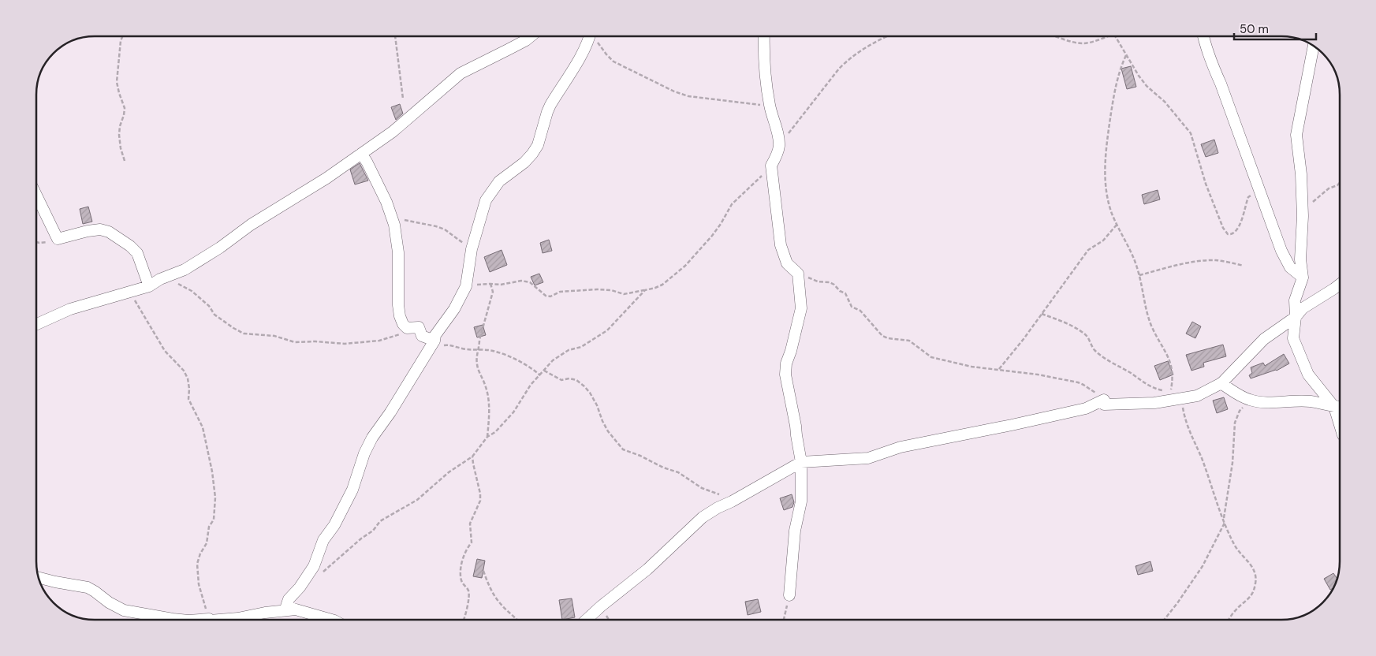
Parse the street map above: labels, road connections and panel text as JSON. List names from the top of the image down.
{
  "scale_bar": "50 m"
}
